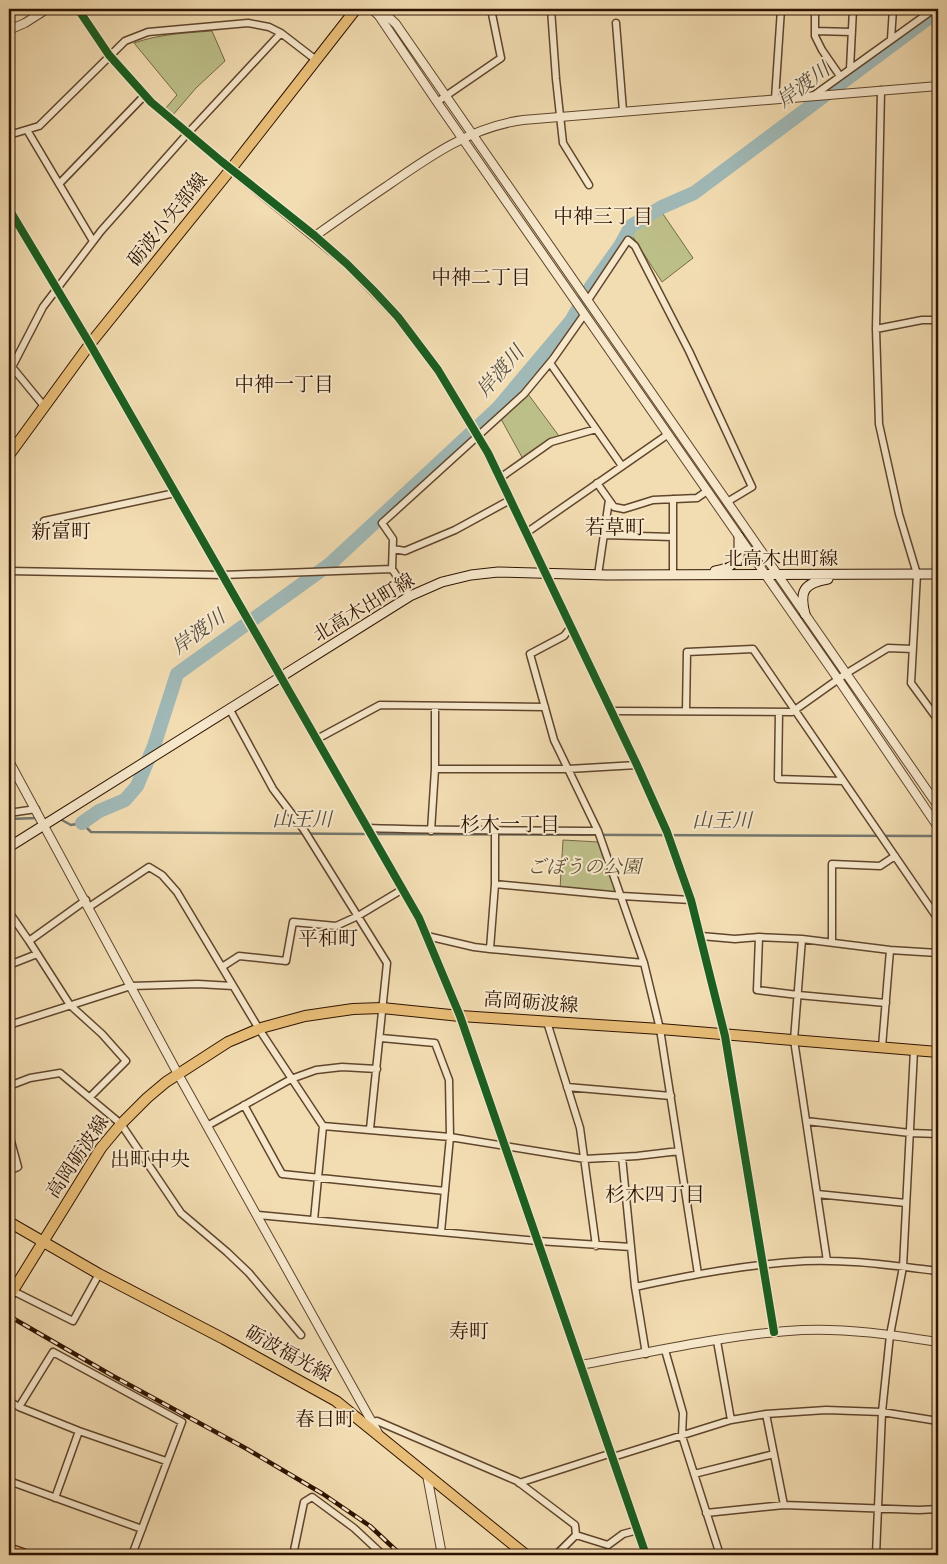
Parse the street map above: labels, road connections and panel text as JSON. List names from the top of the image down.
{
  "streets": {
    "main road": [
      "砺波小矢部線",
      "北高木出町線",
      "高岡砺波線",
      "砺波福光線"
    ]
  },
  "crossings": [
    ["高岡砺波線", "砺波福光線"]
  ],
  "districts": [
    "中神三丁目",
    "中神二丁目",
    "中神一丁目",
    "若草町",
    "新富町",
    "杉木一丁目",
    "平和町",
    "出町中央",
    "杉木四丁目",
    "寿町",
    "春日町"
  ],
  "water": ["岸渡川", "山王川"],
  "parks": ["ごぼうの公園"]
}
